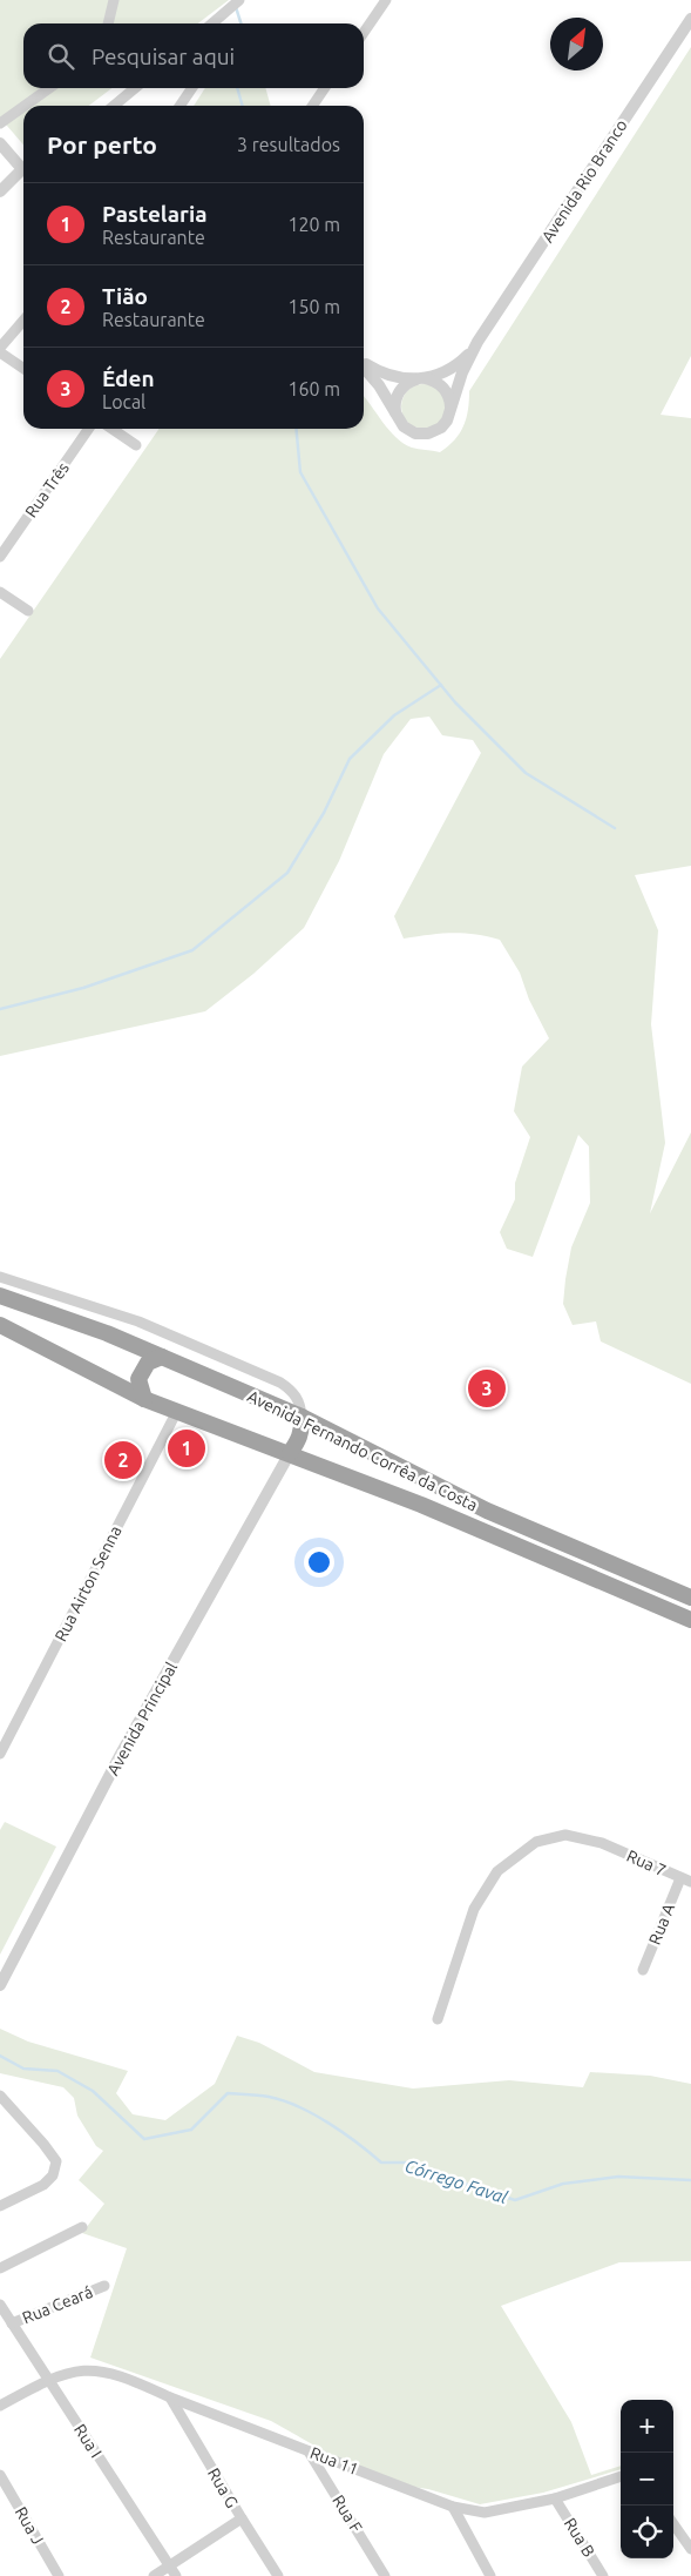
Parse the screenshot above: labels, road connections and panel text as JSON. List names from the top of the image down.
{
  "streets": {
    "highway": ["Avenida Fernando Corrêa da Costa"],
    "street": [
      "Avenida Rio Branco",
      "Rua Três",
      "Rua Airton Senna",
      "Avenida Principal",
      "Rua 7",
      "Rua A",
      "Rua Ceará",
      "Rua I",
      "Rua 11",
      "Rua G",
      "Rua F",
      "Rua J",
      "Rua B"
    ]
  },
  "crossings": [
    ["Avenida Fernando Corrêa da Costa", "Rua Airton Senna"],
    ["Avenida Fernando Corrêa da Costa", "Avenida Principal"],
    ["Rua 7", "Rua A"],
    ["Rua Ceará", "Rua I"],
    ["Rua I", "Rua 11"],
    ["Rua 11", "Rua G"],
    ["Rua 11", "Rua F"],
    ["Rua 11", "Rua B"]
  ],
  "water": ["Córrego Faval"],
  "north": "top right",
  "page": {
    "search": "Pesquisar aqui",
    "heading": ["Por perto", "3 resultados"],
    "list": [
      {
        "mark": "1",
        "name": "Pastelaria",
        "note": "Restaurante",
        "value": "120 m"
      },
      {
        "mark": "2",
        "name": "Tião",
        "note": "Restaurante",
        "value": "150 m"
      },
      {
        "mark": "3",
        "name": "Éden",
        "note": "Local",
        "value": "160 m"
      }
    ],
    "pins": ["3", "1", "2"],
    "map_buttons": ["+", "−"]
  }
}
